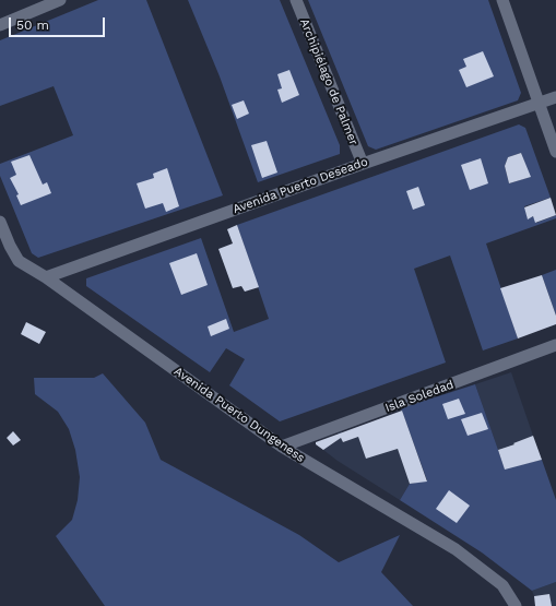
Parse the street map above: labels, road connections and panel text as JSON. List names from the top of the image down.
{
  "streets": {
    "street": [
      "Archipiélago de Palmer",
      "Avenida Puerto Deseado",
      "Isla Soledad",
      "Avenida Puerto Dungeness"
    ]
  },
  "crossings": [
    ["Archipiélago de Palmer", "Avenida Puerto Deseado"],
    ["Avenida Puerto Deseado", "Avenida Puerto Dungeness"],
    ["Isla Soledad", "Avenida Puerto Dungeness"]
  ],
  "scale_bar": "50 m"
}
